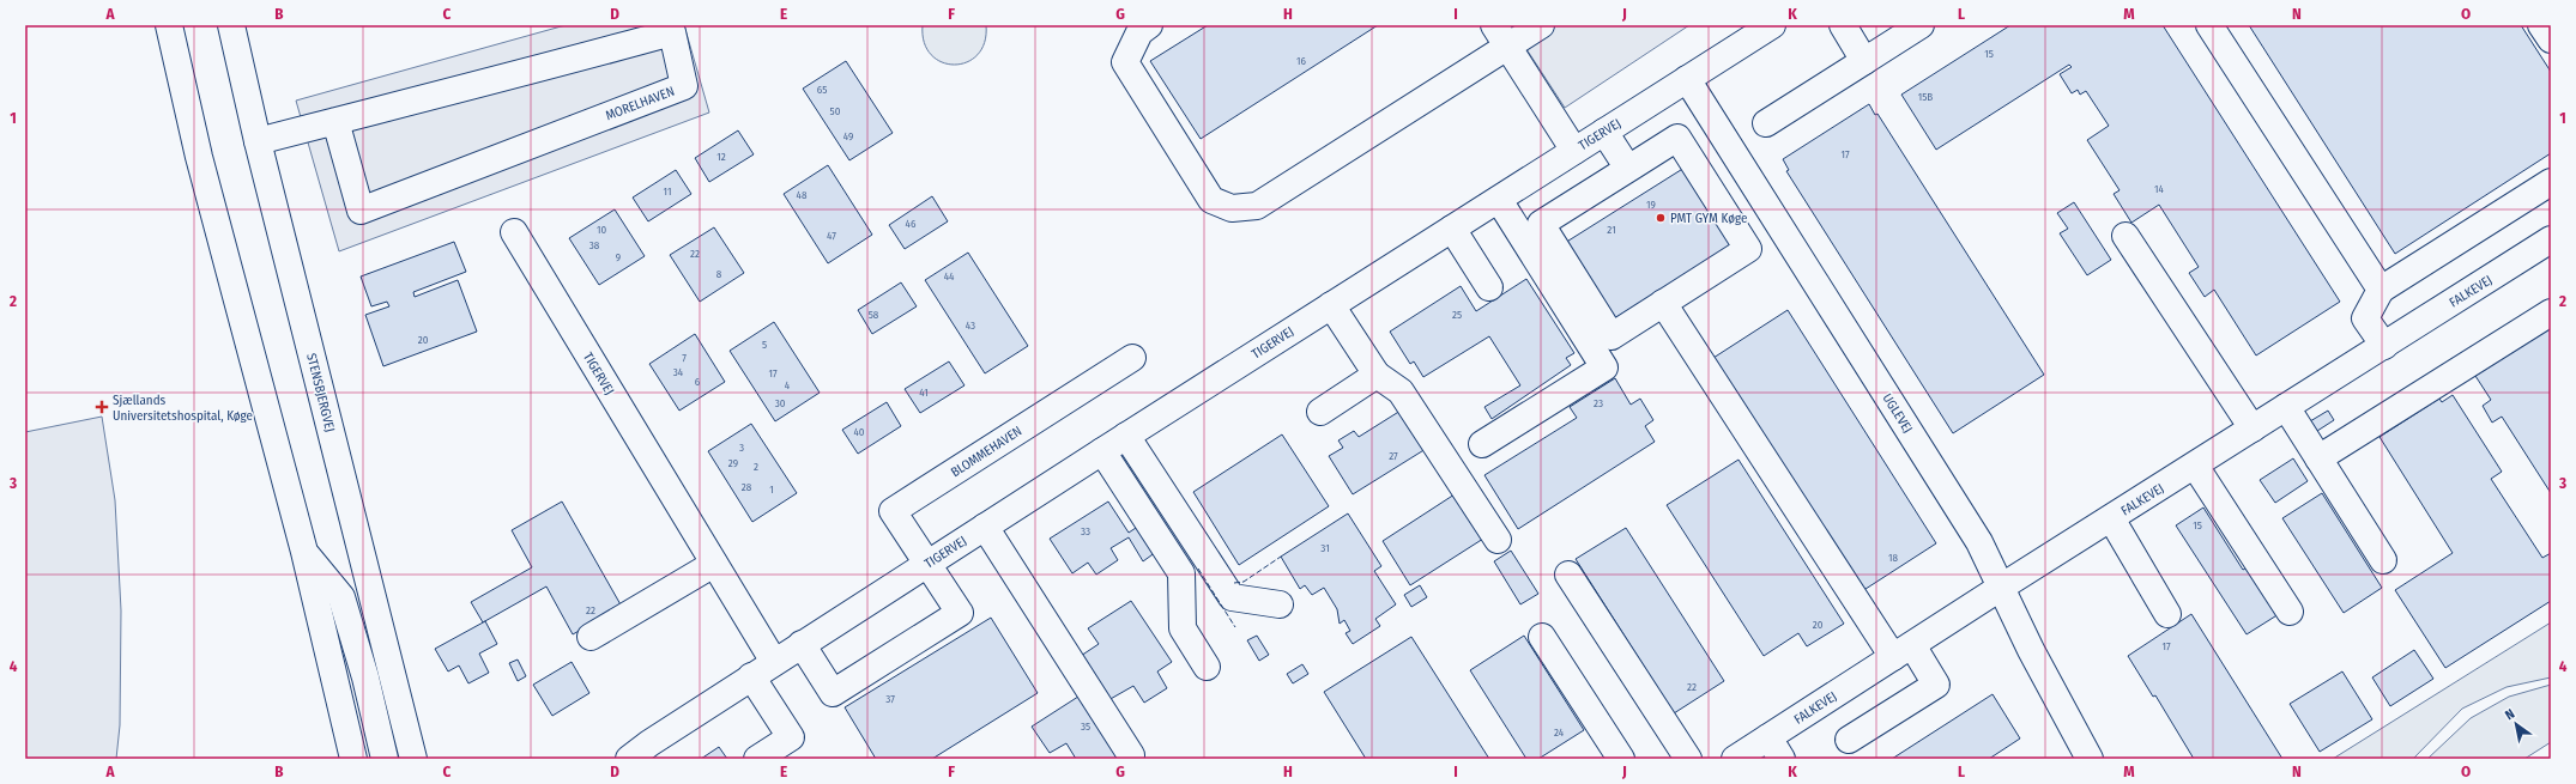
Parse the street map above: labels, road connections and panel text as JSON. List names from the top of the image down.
{
  "streets": {
    "street": [
      "MORELHAVEN",
      "TIGERVEJ",
      "FALKEVEJ",
      "STENSBJERGVEJ",
      "UGLEVEJ",
      "BLOMMEHAVEN"
    ]
  },
  "crossings": [
    ["MORELHAVEN", "STENSBJERGVEJ"],
    ["TIGERVEJ", "UGLEVEJ"],
    ["TIGERVEJ", "BLOMMEHAVEN"],
    ["FALKEVEJ", "UGLEVEJ"]
  ],
  "places": {
    "other": ["PMT GYM Køge"],
    "health": ["Sjællands Universitetshospital, Køge"]
  },
  "house_numbers": [
    "15",
    "16",
    "65",
    "15B",
    "50",
    "49",
    "17",
    "12",
    "14",
    "11",
    "48",
    "19",
    "46",
    "10",
    "21",
    "47",
    "38",
    "22",
    "9",
    "8",
    "44",
    "58",
    "25",
    "43",
    "20",
    "5",
    "7",
    "34",
    "17",
    "6",
    "4",
    "41",
    "30",
    "23",
    "40",
    "3",
    "27",
    "29",
    "2",
    "28",
    "1",
    "15",
    "33",
    "31",
    "18",
    "22",
    "20",
    "17",
    "22",
    "37",
    "35",
    "24"
  ],
  "north": "top left",
  "grid": {
    "columns": [
      "A",
      "B",
      "C",
      "D",
      "E",
      "F",
      "G",
      "H",
      "I",
      "J",
      "K",
      "L",
      "M",
      "N",
      "O"
    ],
    "rows": [
      "1",
      "2",
      "3",
      "4"
    ]
  }
}
